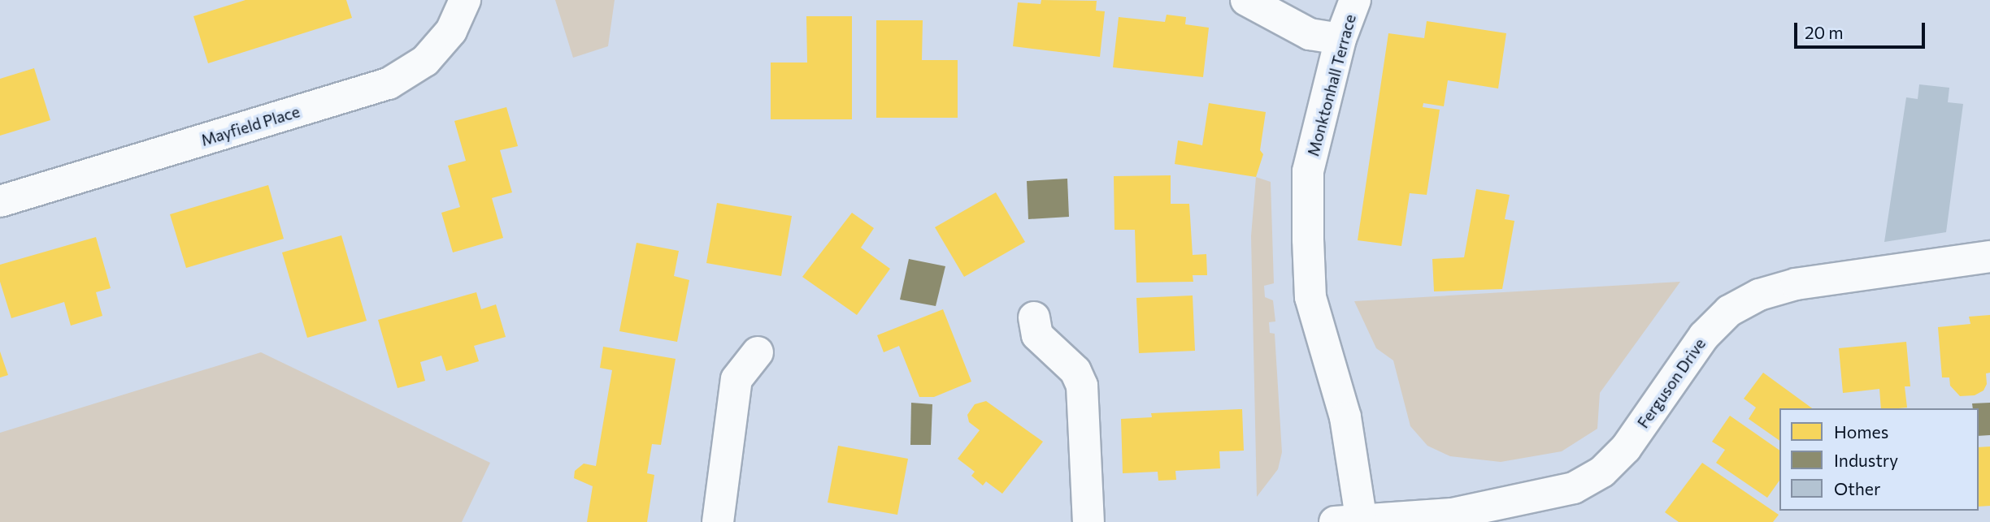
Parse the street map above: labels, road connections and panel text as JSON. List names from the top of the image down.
{
  "streets": {
    "street": ["Monktonhall Terrace", "Mayfield Place", "Ferguson Drive"]
  },
  "crossings": [
    ["Monktonhall Terrace", "Ferguson Drive"]
  ],
  "legend": ["Homes", "Industry", "Other"],
  "scale_bar": "20 m"
}
